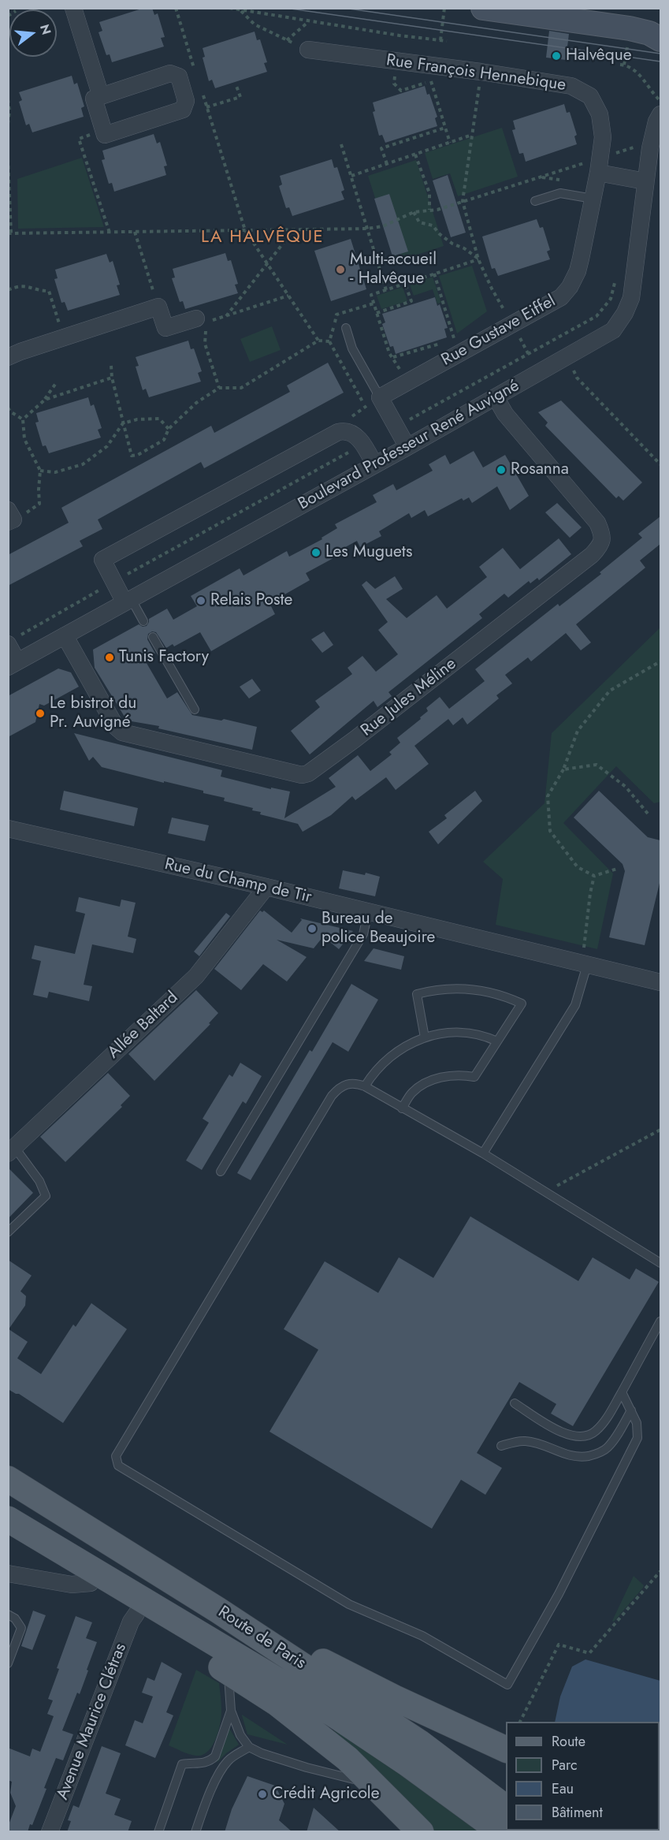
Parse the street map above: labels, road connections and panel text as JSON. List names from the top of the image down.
{
  "streets": {
    "main road": ["Route de Paris"],
    "street": [
      "Rue François Hennebique",
      "Rue Gustave Eiffel",
      "Boulevard Professeur René Auvigné",
      "Rue Jules Méline",
      "Rue du Champ de Tir",
      "Allée Baltard",
      "Avenue Maurice Clétras"
    ]
  },
  "crossings": [
    ["Rue François Hennebique", "Rue Gustave Eiffel"],
    ["Boulevard Professeur René Auvigné", "Rue Jules Méline"],
    ["Rue du Champ de Tir", "Allée Baltard"]
  ],
  "districts": ["LA HALVÊQUE"],
  "places": [
    "Halvêque",
    "Multi-accueil - Halvêque",
    "Rosanna",
    "Les Muguets",
    "Relais Poste",
    "Tunis Factory",
    "Le bistrot du Pr. Auvigné",
    "Bureau de police Beaujoire",
    "Crédit Agricole"
  ],
  "legend": [
    "Route",
    "Parc",
    "Eau",
    "Bâtiment"
  ],
  "north": "right"
}
